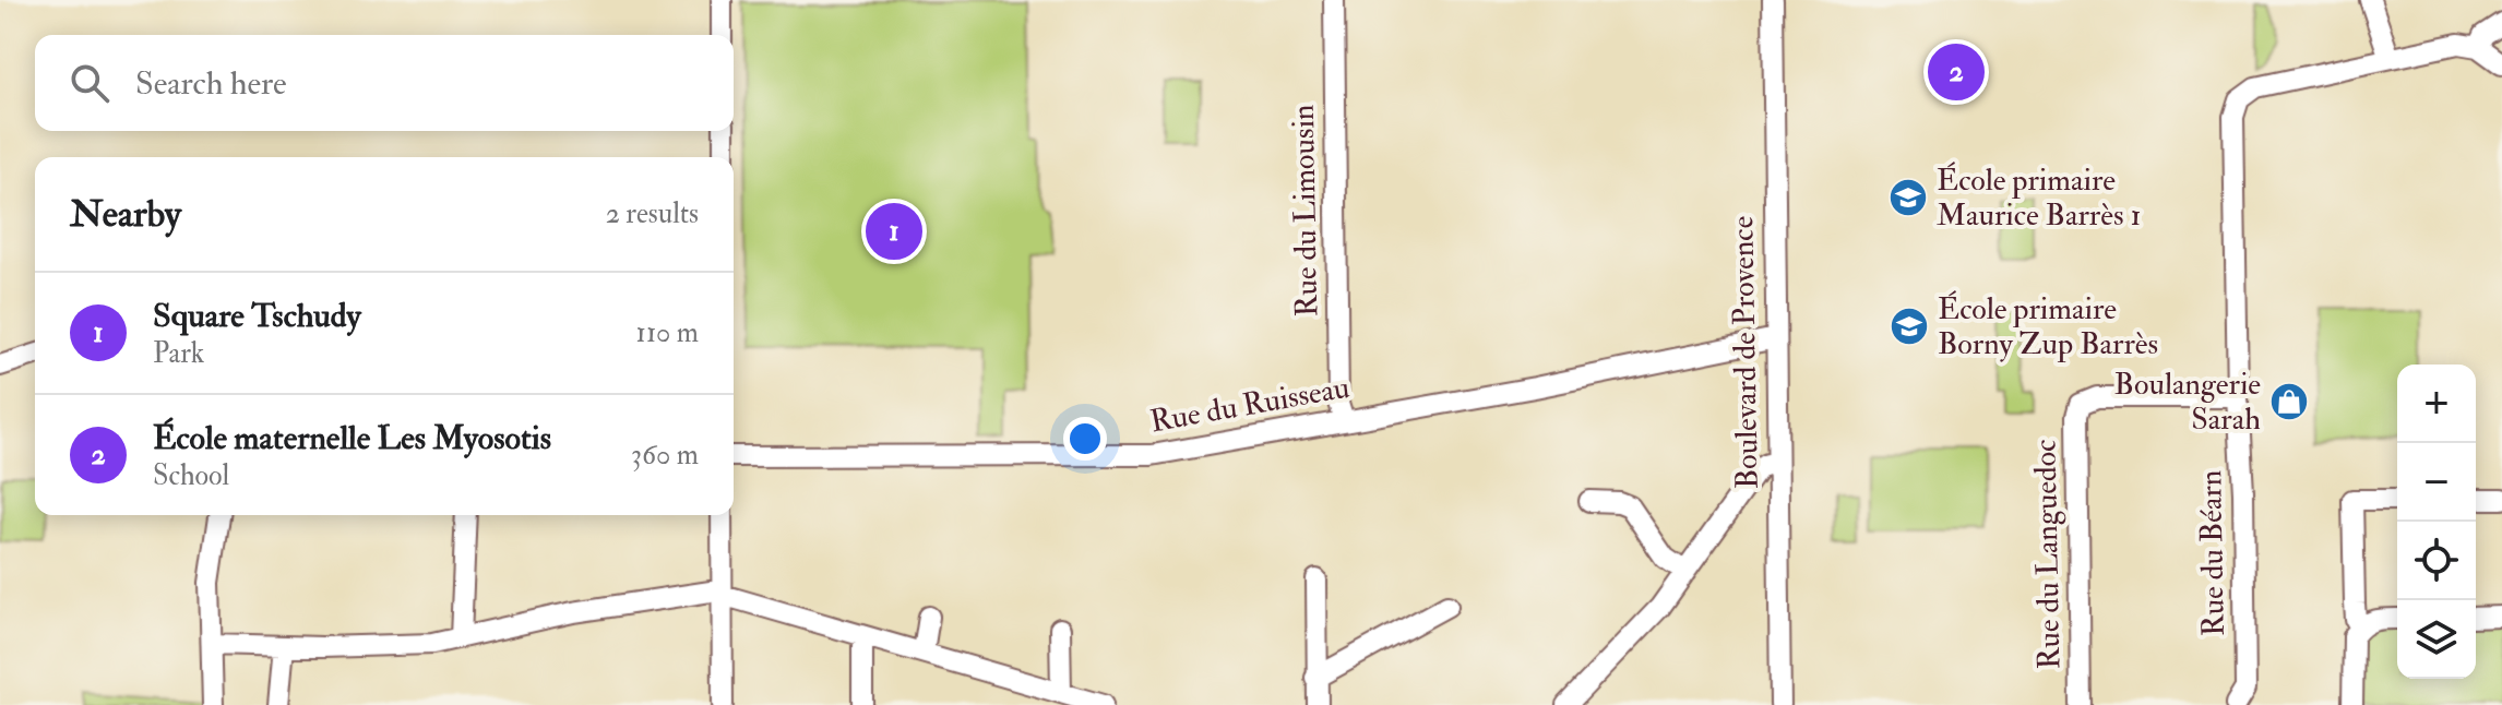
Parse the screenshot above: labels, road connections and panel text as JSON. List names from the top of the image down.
{
  "streets": {
    "street": [
      "Rue du Limousin",
      "Boulevard de Provence",
      "Rue du Ruisseau",
      "Rue du Béarn",
      "Rue du Languedoc"
    ]
  },
  "crossings": [
    ["Rue du Limousin", "Rue du Ruisseau"],
    ["Boulevard de Provence", "Rue du Ruisseau"],
    ["Rue du Béarn", "Rue du Languedoc"]
  ],
  "places": {
    "school or university": ["École primaire Maurice Barrès 1", "École primaire Borny Zup Barrès"],
    "shop": ["Boulangerie Sarah"]
  },
  "page": {
    "search": "Search here",
    "pins": ["2", "1"],
    "heading": ["Nearby", "2 results"],
    "list": [
      {
        "mark": "1",
        "name": "Square Tschudy",
        "note": "Park",
        "value": "110 m"
      },
      {
        "mark": "2",
        "name": "École maternelle Les Myosotis",
        "note": "School",
        "value": "360 m"
      }
    ],
    "map_buttons": ["+", "−"]
  }
}
